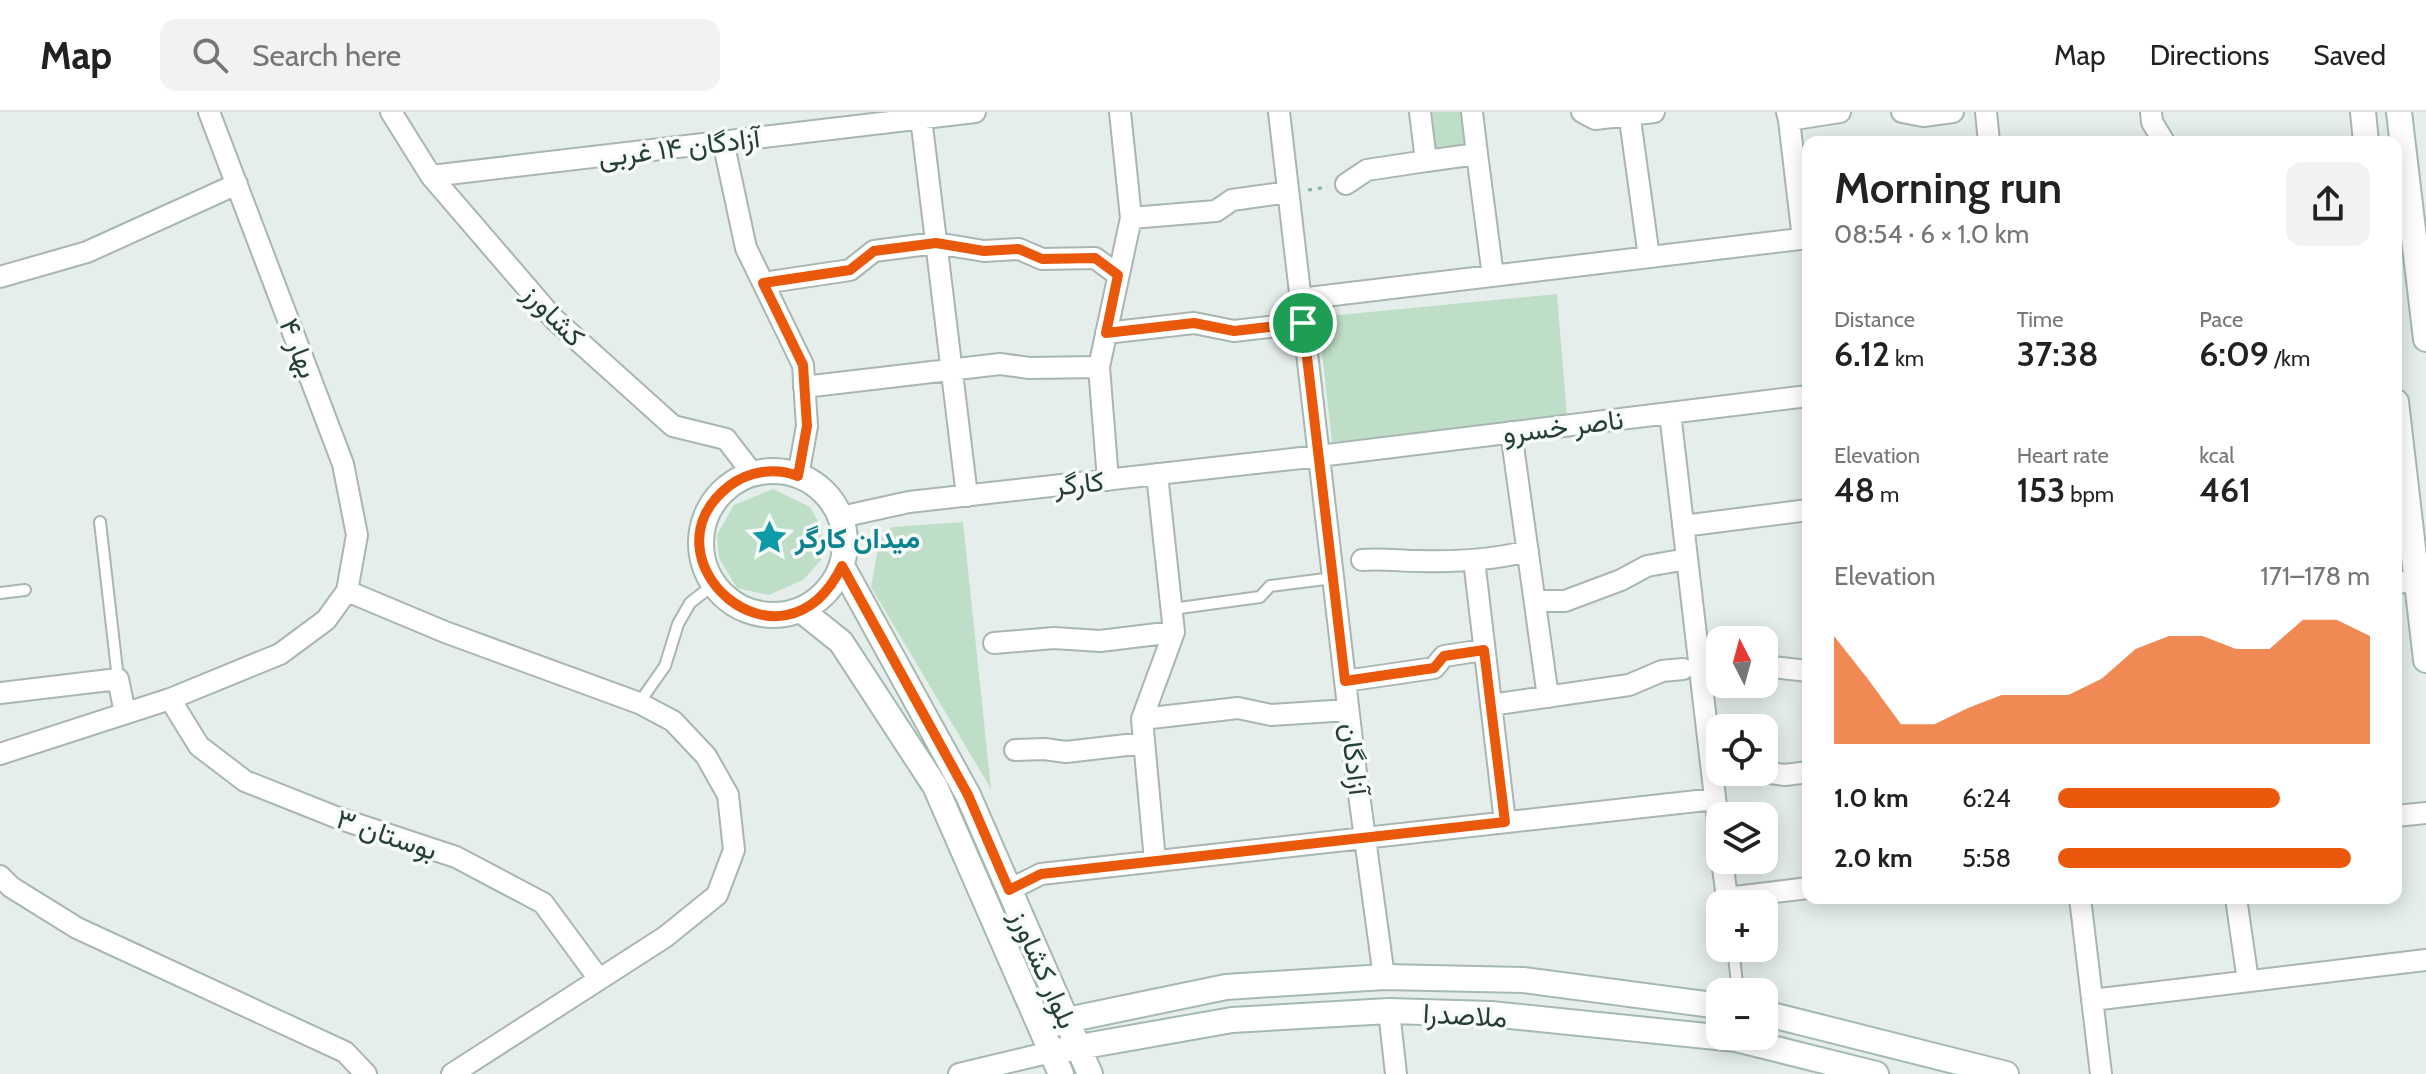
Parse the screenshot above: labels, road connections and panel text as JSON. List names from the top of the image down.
{
  "streets": {
    "main road": ["بلوار کشاورز", "ملاصدرا"],
    "street": [
      "آزادگان ۱۴ غربی",
      "کشاورز",
      "بهار ۴",
      "ناصر خسرو",
      "کارگر",
      "آزادگان",
      "بوستان ۳"
    ]
  },
  "crossings": [
    ["آزادگان ۱۴ غربی", "کشاورز"],
    ["کشاورز", "کارگر"],
    ["کشاورز", "بلوار کشاورز"],
    ["ناصر خسرو", "کارگر"],
    ["ناصر خسرو", "آزادگان"],
    ["کارگر", "آزادگان"],
    ["کارگر", "بلوار کشاورز"],
    ["آزادگان", "ملاصدرا"],
    ["بلوار کشاورز", "ملاصدرا"]
  ],
  "places": {
    "place": ["میدان کارگر"]
  },
  "north": "top",
  "page": {
    "header": "Map",
    "search": "Search here",
    "nav": ["Map", "Directions", "Saved"],
    "heading": ["Morning run", "08:54 · 6 × 1.0 km"],
    "stats": [
      ["Distance", "6.12 km"],
      ["Time", "37:38"],
      ["Pace", "6:09 /km"],
      ["Elevation", "48 m"],
      ["Heart rate", "153 bpm"],
      ["kcal", "461"]
    ],
    "chart": ["Elevation", "171–178 m"],
    "map_buttons": ["+", "−"],
    "list": [
      {
        "name": "1.0 km",
        "note": "6:24"
      },
      {
        "name": "2.0 km",
        "note": "5:58"
      }
    ]
  }
}
